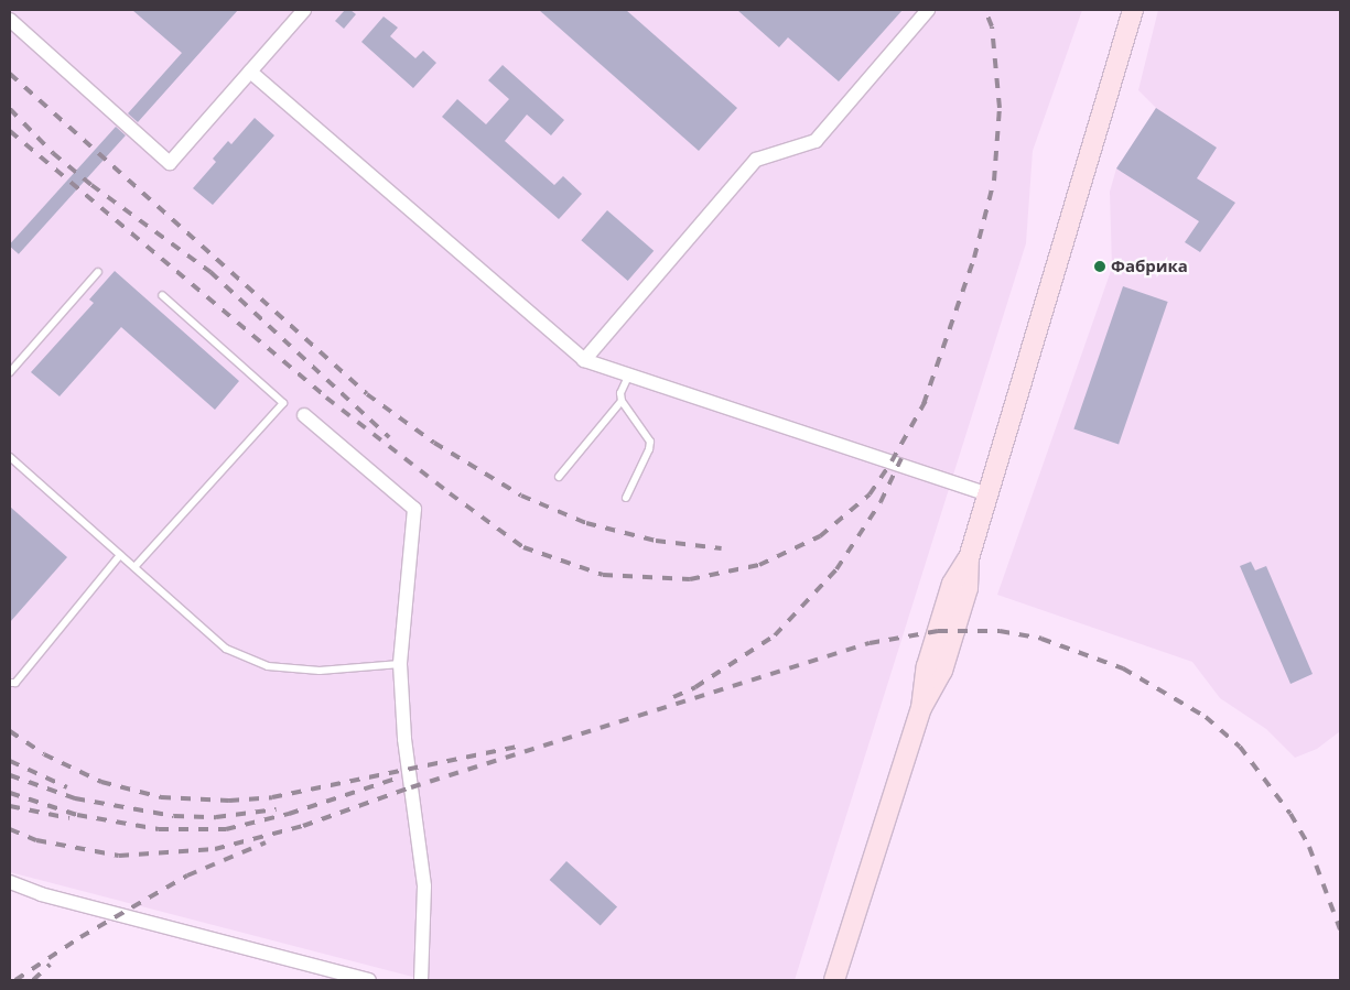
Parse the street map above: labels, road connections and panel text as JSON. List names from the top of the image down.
{
  "places": ["Фабрика"]
}
